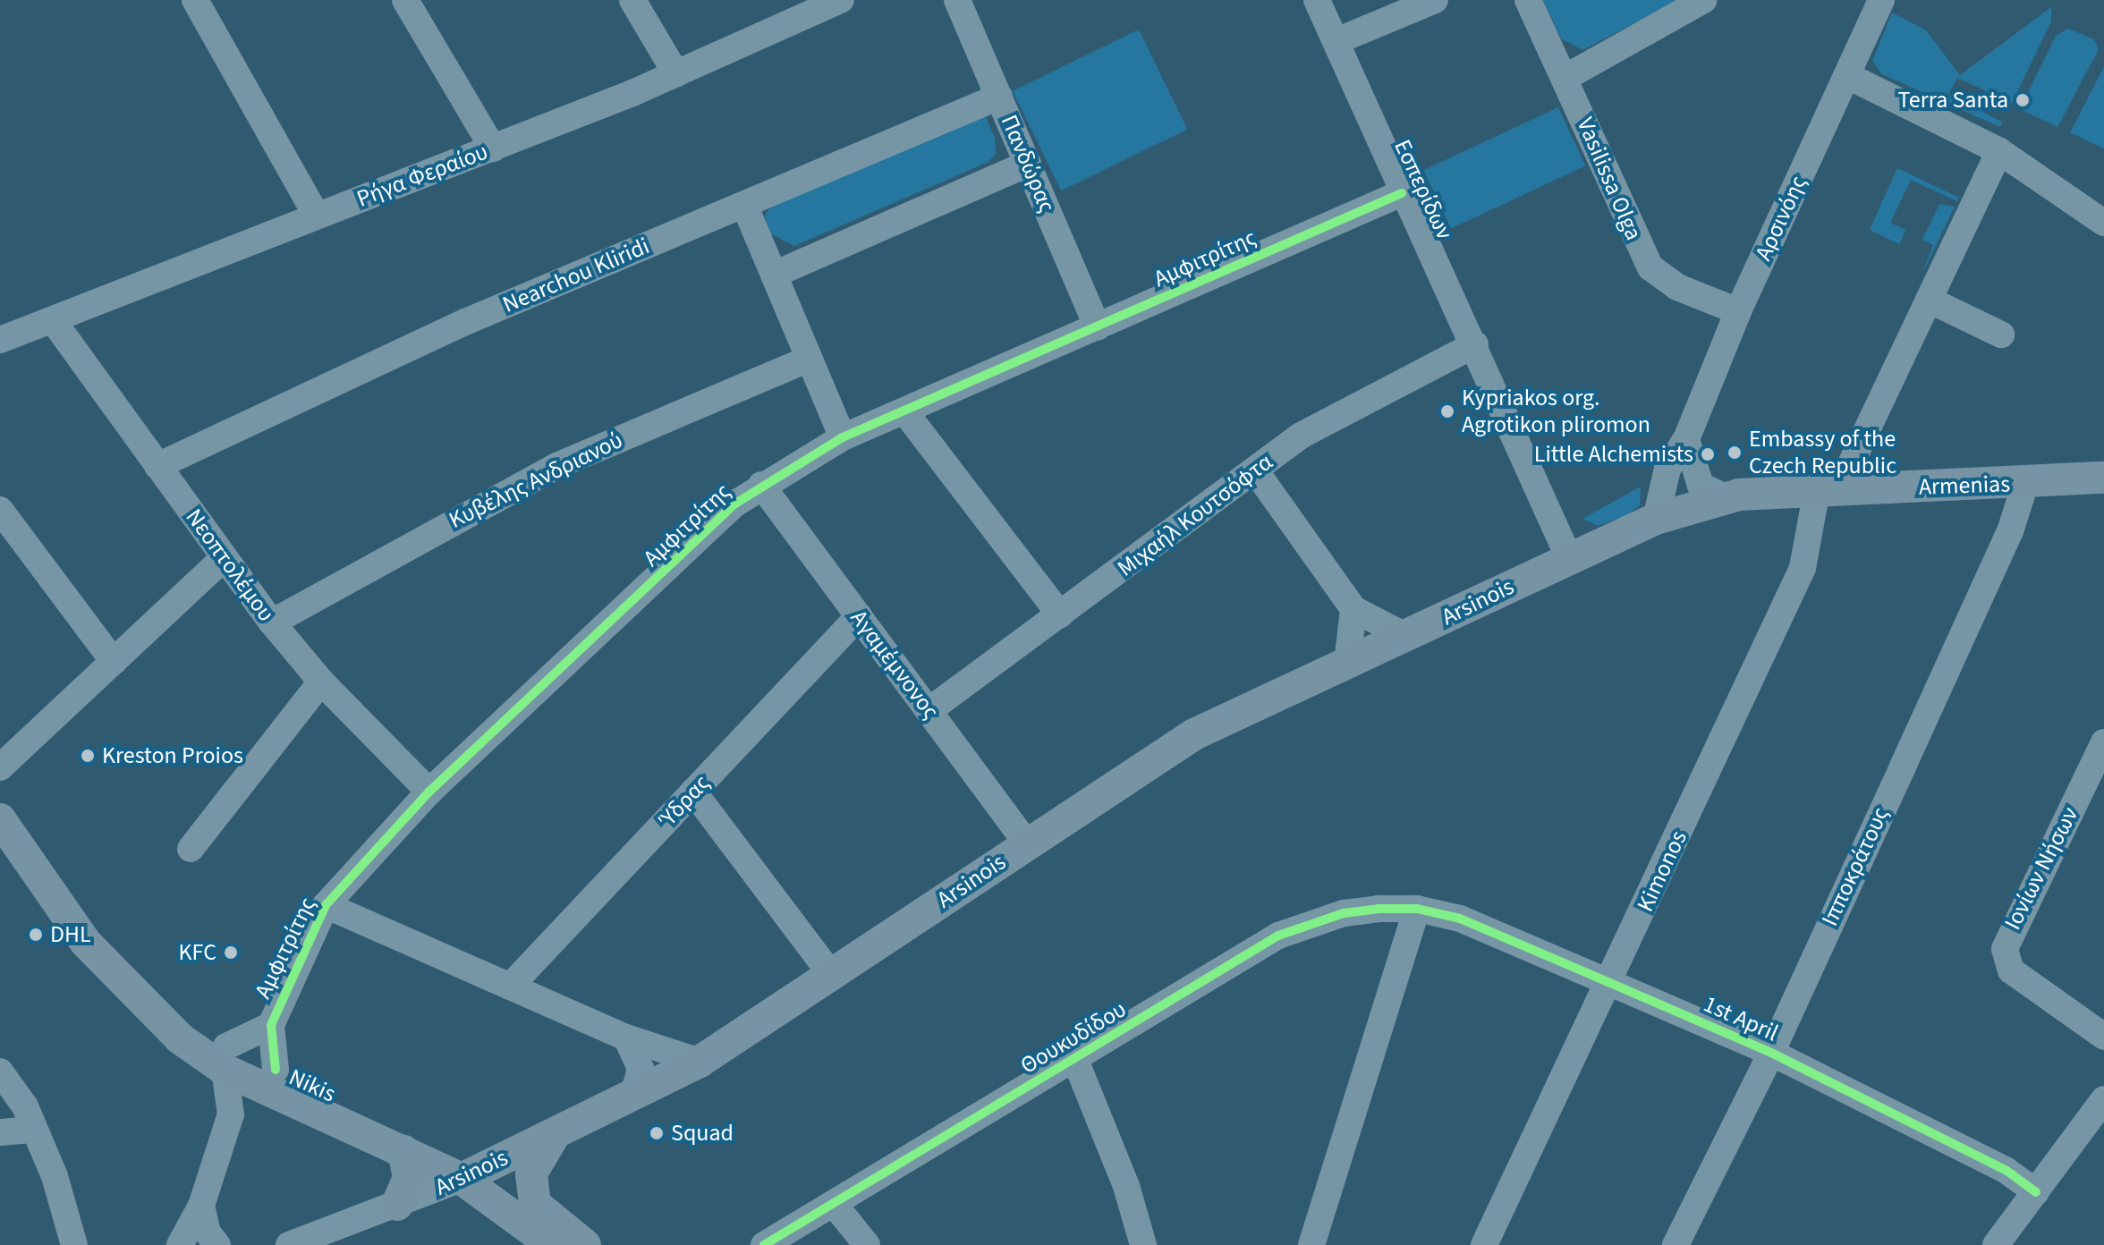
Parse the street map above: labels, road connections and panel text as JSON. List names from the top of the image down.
{
  "streets": {
    "main road": ["Armenias", "Arsinois", "Nikis"],
    "street": [
      "Πανδώρας",
      "Ρήγα Φεραίου",
      "Vasilissa Olga",
      "Εσπερίδων",
      "Αρσινόης",
      "Αμφιτρίτης",
      "Nearchou Kliridi",
      "Κυβέλης Ανδριανού",
      "Μιχαήλ Κουτσόφτα",
      "Νεοπτολέμου",
      "Αγαμέμνονος",
      "Ύδρας",
      "Ιπποκράτους",
      "Ιονίων Νήσων",
      "Kimonos",
      "1st April",
      "Θουκυδίδου"
    ]
  },
  "crossings": [
    ["Πανδώρας", "Αμφιτρίτης"],
    ["Πανδώρας", "Nearchou Kliridi"],
    ["Ρήγα Φεραίου", "Νεοπτολέμου"],
    ["Vasilissa Olga", "Αρσινόης"],
    ["Εσπερίδων", "Αμφιτρίτης"],
    ["Εσπερίδων", "Μιχαήλ Κουτσόφτα"],
    ["Εσπερίδων", "Arsinois"],
    ["Αρσινόης", "Armenias"],
    ["Αρσινόης", "Arsinois"],
    ["Αμφιτρίτης", "Νεοπτολέμου"],
    ["Αμφιτρίτης", "Αγαμέμνονος"],
    ["Αμφιτρίτης", "Nikis"],
    ["Nearchou Kliridi", "Νεοπτολέμου"],
    ["Κυβέλης Ανδριανού", "Νεοπτολέμου"],
    ["Armenias", "Arsinois"],
    ["Armenias", "Ιπποκράτους"],
    ["Armenias", "Kimonos"],
    ["Μιχαήλ Κουτσόφτα", "Αγαμέμνονος"],
    ["Arsinois", "Αγαμέμνονος"],
    ["Arsinois", "Nikis"],
    ["Αγαμέμνονος", "Ύδρας"],
    ["Ιπποκράτους", "1st April"],
    ["Kimonos", "1st April"],
    ["1st April", "Θουκυδίδου"]
  ],
  "places": [
    "Terra Santa",
    "Kypriakos org. Agrotikon pliromon",
    "Embassy of the Czech Republic",
    "Little Alchemists",
    "Kreston Proios",
    "DHL",
    "KFC",
    "Squad"
  ]
}
